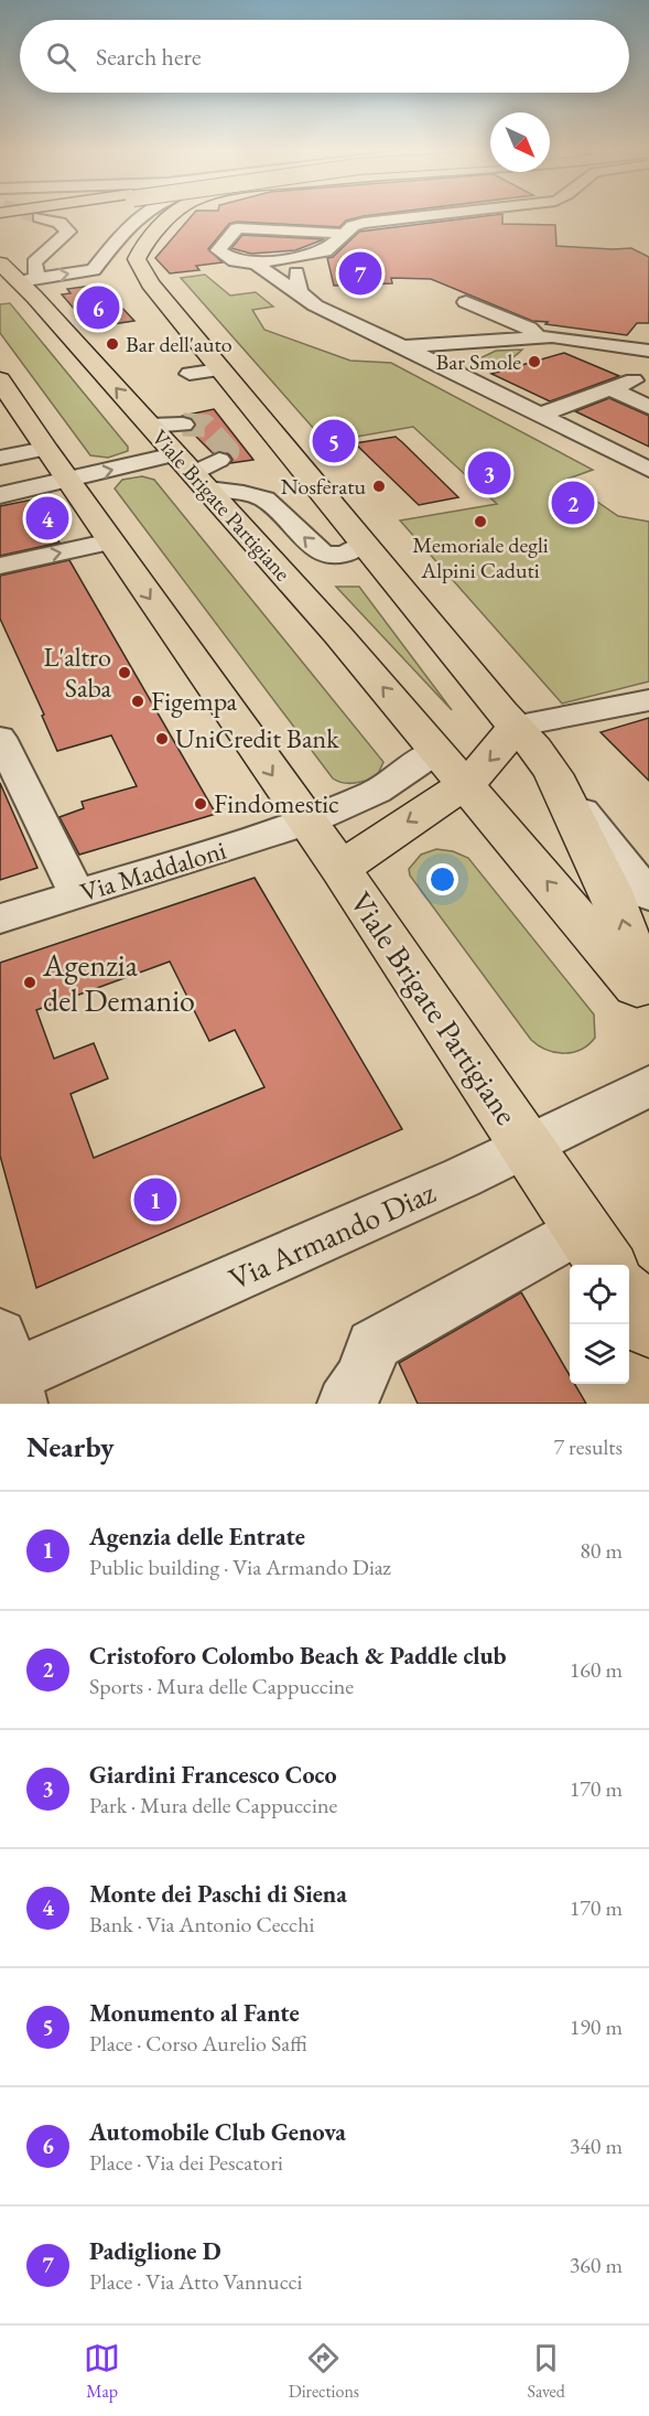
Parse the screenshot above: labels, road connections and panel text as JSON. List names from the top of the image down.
{
  "streets": {
    "main road": ["Viale Brigate Partigiane"],
    "street": ["Via Maddaloni", "Via Armando Diaz"]
  },
  "crossings": [
    ["Viale Brigate Partigiane", "Via Maddaloni"],
    ["Viale Brigate Partigiane", "Via Armando Diaz"]
  ],
  "places": [
    "Bar dell'auto",
    "Bar Smole",
    "Nosferatu",
    "Memoriale degli Alpini Caduti",
    "L'altro Saba",
    "Figempa",
    "UniCredit Bank",
    "Findomestic",
    "Agenzia del Demanio"
  ],
  "north": "bottom right",
  "page": {
    "search": "Search here",
    "pins": [
      "7",
      "6",
      "5",
      "3",
      "2",
      "4",
      "1"
    ],
    "heading": ["Nearby", "7 results"],
    "list": [
      {
        "mark": "1",
        "name": "Agenzia delle Entrate",
        "note": "Public building · Via Armando Diaz",
        "value": "80 m"
      },
      {
        "mark": "2",
        "name": "Cristoforo Colombo Beach & Paddle club",
        "note": "Sports · Mura delle Cappuccine",
        "value": "160 m"
      },
      {
        "mark": "3",
        "name": "Giardini Francesco Coco",
        "note": "Park · Mura delle Cappuccine",
        "value": "170 m"
      },
      {
        "mark": "4",
        "name": "Monte dei Paschi di Siena",
        "note": "Bank · Via Antonio Cecchi",
        "value": "170 m"
      },
      {
        "mark": "5",
        "name": "Monumento al Fante",
        "note": "Place · Corso Aurelio Saffi",
        "value": "190 m"
      },
      {
        "mark": "6",
        "name": "Automobile Club Genova",
        "note": "Place · Via dei Pescatori",
        "value": "340 m"
      },
      {
        "mark": "7",
        "name": "Padiglione D",
        "note": "Place · Via Atto Vannucci",
        "value": "360 m"
      }
    ],
    "nav": ["Map", "Directions", "Saved"]
  }
}
